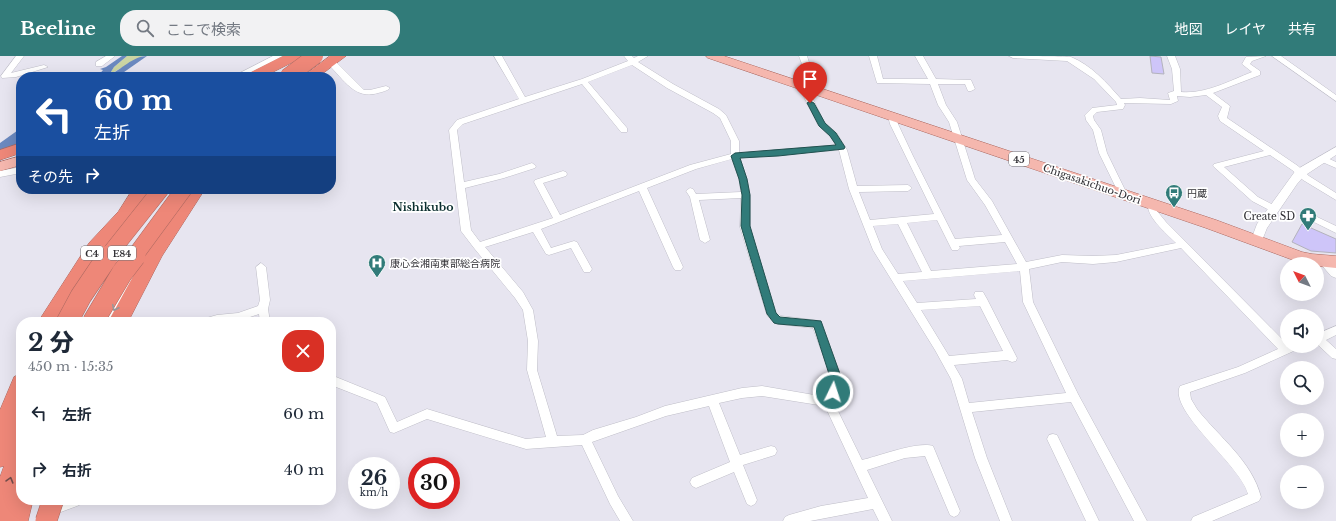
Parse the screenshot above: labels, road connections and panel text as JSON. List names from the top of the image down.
{
  "streets": {
    "highway": ["C4", "E84"],
    "main road": ["45", "Chigasakichuo-Dori"]
  },
  "districts": ["Nishikubo"],
  "places": {
    "bus stop": ["円蔵"],
    "pharmacy": ["Create SD"],
    "hospital": ["康心会湘南東部総合病院"]
  },
  "north": "top left",
  "page": {
    "header": "Beeline",
    "search": "ここで検索",
    "nav": ["地図", "レイヤ", "共有"],
    "turn": ["60 m", "左折"],
    "then": "その先",
    "map_buttons": ["+", "−"],
    "heading": ["2 分", "450 m · 15:35"],
    "list": [
      {
        "name": "左折",
        "value": "60 m"
      },
      {
        "name": "右折",
        "value": "40 m"
      }
    ],
    "speed": "26 km/h",
    "limit": "30"
  }
}
